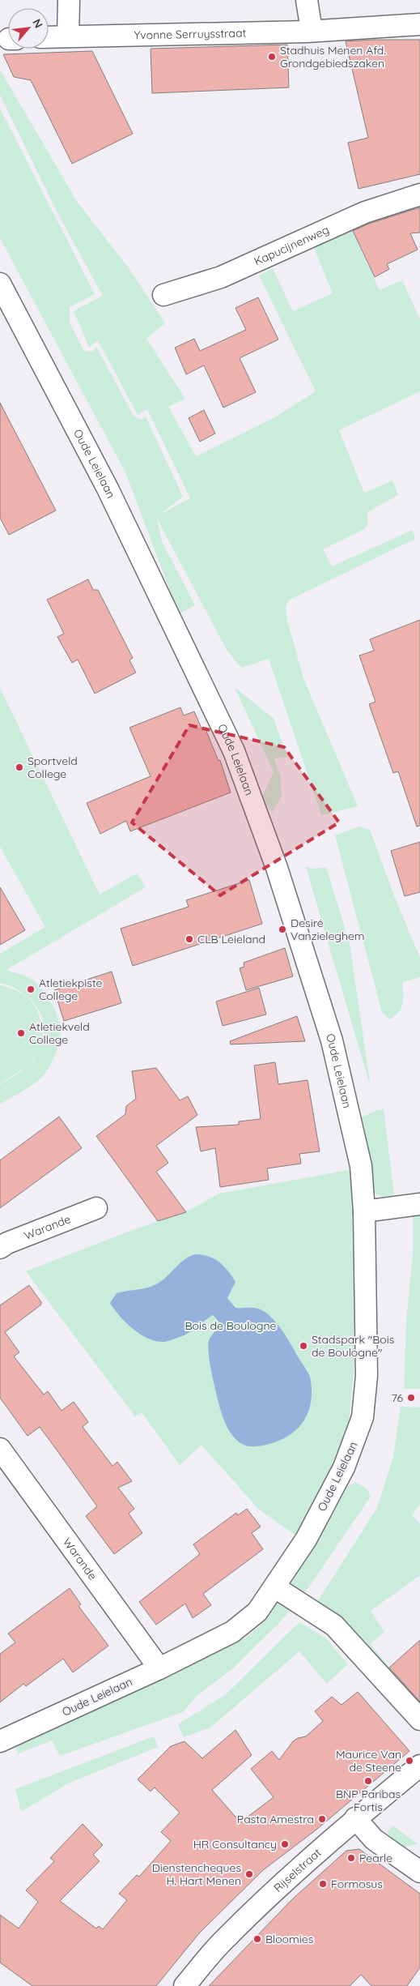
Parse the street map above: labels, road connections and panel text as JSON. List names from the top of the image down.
{
  "streets": {
    "street": [
      "Yvonne Serruysstraat",
      "Kapucijnenweg",
      "Oude Leielaan",
      "Warande",
      "Rijselstraat"
    ]
  },
  "crossings": [
    ["Oude Leielaan", "Warande"]
  ],
  "parks": ["Bois de Boulogne"],
  "places": [
    "Stadhuis Menen Afd. Grondgebiedszaken",
    "Sportveld College",
    "Desiré Vanzieleghem",
    "CLB Leieland",
    "Atletiekpiste College",
    "Atletiekveld College",
    "Stadspark \"Bois de Boulogne\"",
    "76",
    "Maurice Van de Steene",
    "BNP Paribas Fortis",
    "Pasta Amestra",
    "HR Consultancy",
    "Pearle",
    "Dienstencheques H. Hart Menen",
    "Formosus",
    "Bloomies"
  ],
  "north": "top right"
}
